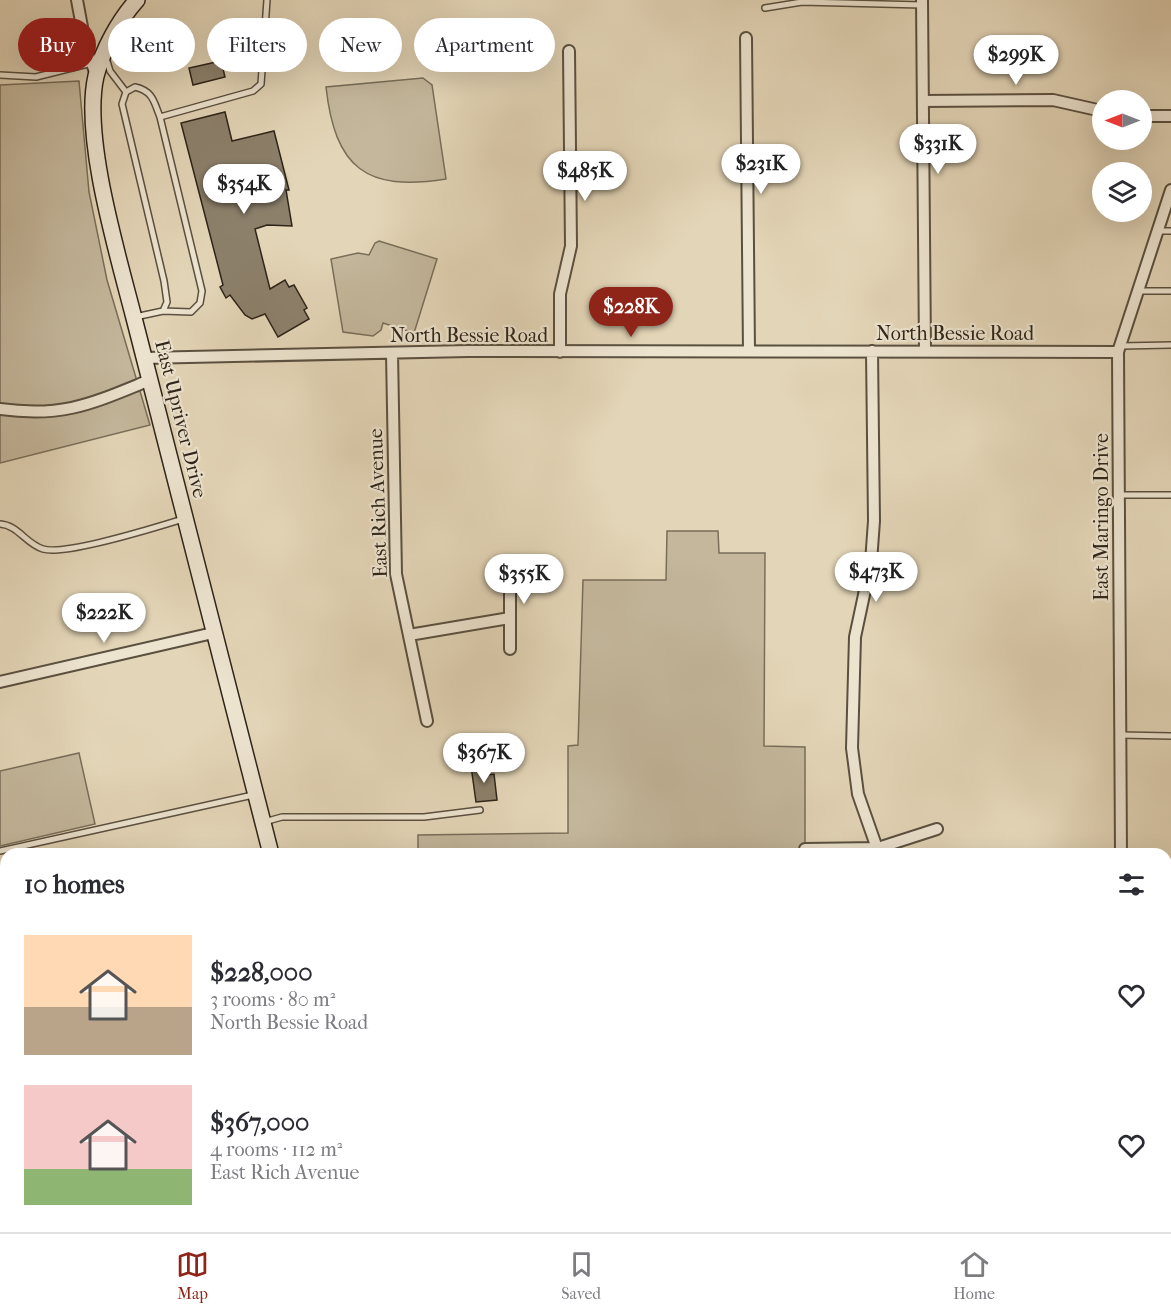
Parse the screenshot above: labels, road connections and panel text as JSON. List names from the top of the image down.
{
  "streets": {
    "main road": ["East Upriver Drive"],
    "street": ["North Bessie Road", "East Rich Avenue", "East Maringo Drive"]
  },
  "crossings": [
    ["North Bessie Road", "East Upriver Drive"],
    ["North Bessie Road", "East Rich Avenue"],
    ["North Bessie Road", "East Maringo Drive"]
  ],
  "north": "left",
  "page": {
    "chip": [
      "Buy",
      "Rent",
      "Filters",
      "New",
      "Apartment"
    ],
    "price": [
      "$299K",
      "$331K",
      "$231K",
      "$485K",
      "$354K",
      "$228K",
      "$473K",
      "$355K",
      "$222K",
      "$367K"
    ],
    "heading": "10 homes",
    "list": [
      {
        "name": "$228,000",
        "note": "3 rooms · 80 m² · North Bessie Road"
      },
      {
        "name": "$367,000",
        "note": "4 rooms · 112 m² · East Rich Avenue"
      }
    ],
    "tabs": ["Map", "Saved", "Home"]
  }
}
